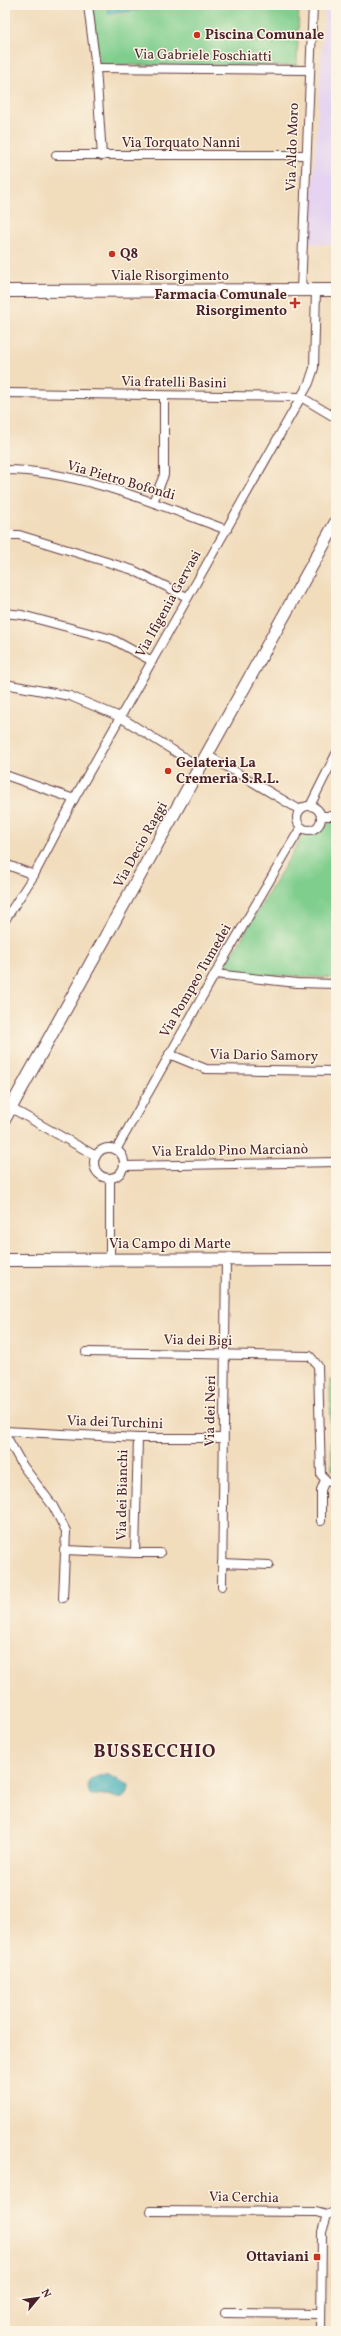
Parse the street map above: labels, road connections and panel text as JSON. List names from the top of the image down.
{
  "streets": {
    "main road": ["Viale Risorgimento", "Via Decio Raggi", "Via Campo di Marte"],
    "street": [
      "Via Gabriele Foschiatti",
      "Via Torquato Nanni",
      "Via Aldo Moro",
      "Via fratelli Basini",
      "Via Pietro Bofondi",
      "Via Ifigenia Gervasi",
      "Via Pompeo Tumedei",
      "Via Dario Samory",
      "Via Eraldo Pino Marcianò",
      "Via dei Bigi",
      "Via dei Neri",
      "Via dei Turchini",
      "Via dei Bianchi",
      "Via Cerchia"
    ]
  },
  "crossings": [
    ["Via Gabriele Foschiatti", "Via Aldo Moro"],
    ["Via Torquato Nanni", "Via Aldo Moro"],
    ["Via Aldo Moro", "Viale Risorgimento"],
    ["Viale Risorgimento", "Via Ifigenia Gervasi"],
    ["Via fratelli Basini", "Via Ifigenia Gervasi"],
    ["Via Pietro Bofondi", "Via Ifigenia Gervasi"],
    ["Via Pompeo Tumedei", "Via Dario Samory"],
    ["Via Pompeo Tumedei", "Via Eraldo Pino Marcianò"],
    ["Via Campo di Marte", "Via dei Neri"],
    ["Via dei Bigi", "Via dei Neri"],
    ["Via dei Neri", "Via dei Turchini"],
    ["Via dei Turchini", "Via dei Bianchi"]
  ],
  "districts": ["BUSSECCHIO"],
  "places": {
    "other": ["Piscina Comunale", "Q8", "Gelateria La Cremeria S.R.L."],
    "health": ["Farmacia Comunale Risorgimento"],
    "transit": ["Ottaviani"]
  },
  "north": "top right"
}
